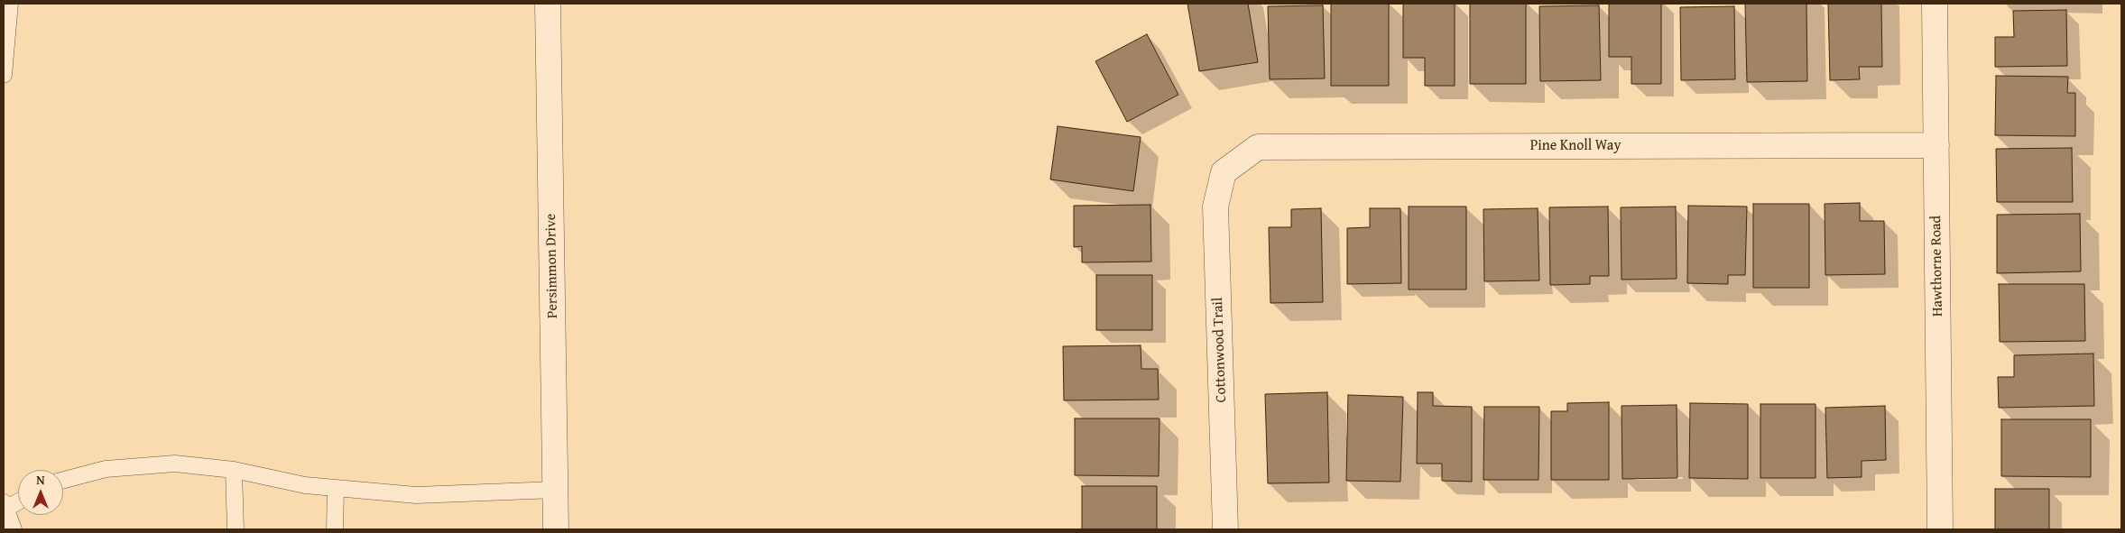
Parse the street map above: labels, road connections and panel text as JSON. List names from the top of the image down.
{
  "streets": {
    "street": [
      "Pine Knoll Way",
      "Persimmon Drive",
      "Hawthorne Road",
      "Cottonwood Trail"
    ]
  },
  "crossings": [
    ["Pine Knoll Way", "Hawthorne Road"],
    ["Pine Knoll Way", "Cottonwood Trail"]
  ],
  "north": "top"
}
